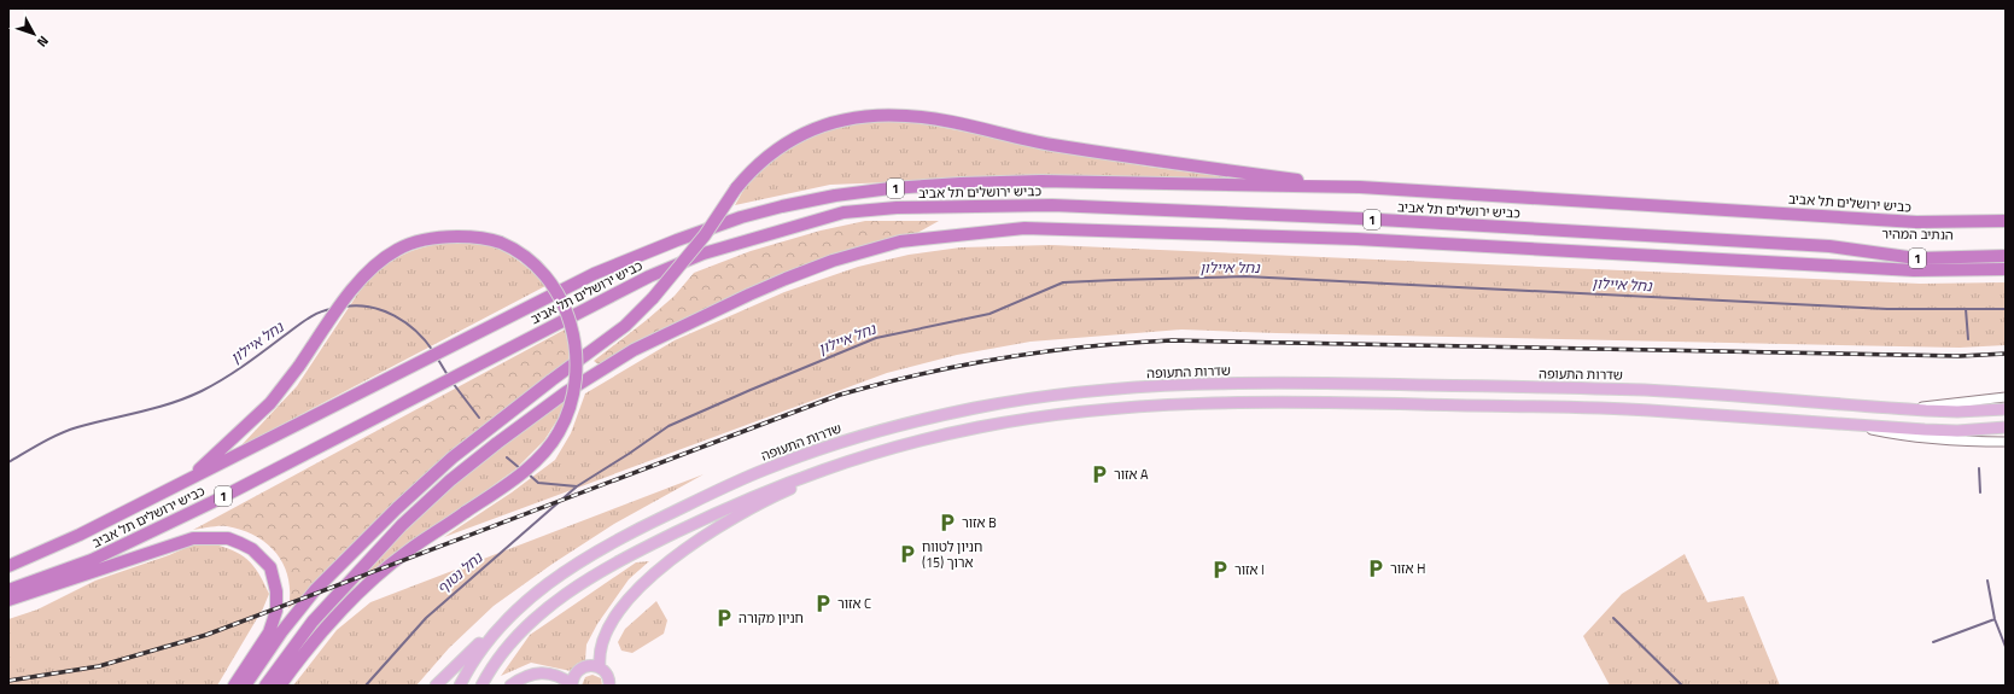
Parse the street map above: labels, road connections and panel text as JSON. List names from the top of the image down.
{
  "streets": {
    "highway": ["1", "כביש ירושלים תל אביב", "הנתיב המהיר"],
    "main road": ["שדרות התעופה"]
  },
  "crossings": [
    ["כביש ירושלים תל אביב", "הנתיב המהיר"]
  ],
  "water": ["נחל איילון", "נחל נטוף"],
  "places": {
    "parking": [
      "אזור A",
      "אזור B",
      "חניון לטווח ארוך (15)",
      "אזור H",
      "אזור I",
      "אזור C",
      "חניון מקורה"
    ]
  },
  "north": "bottom right"
}
